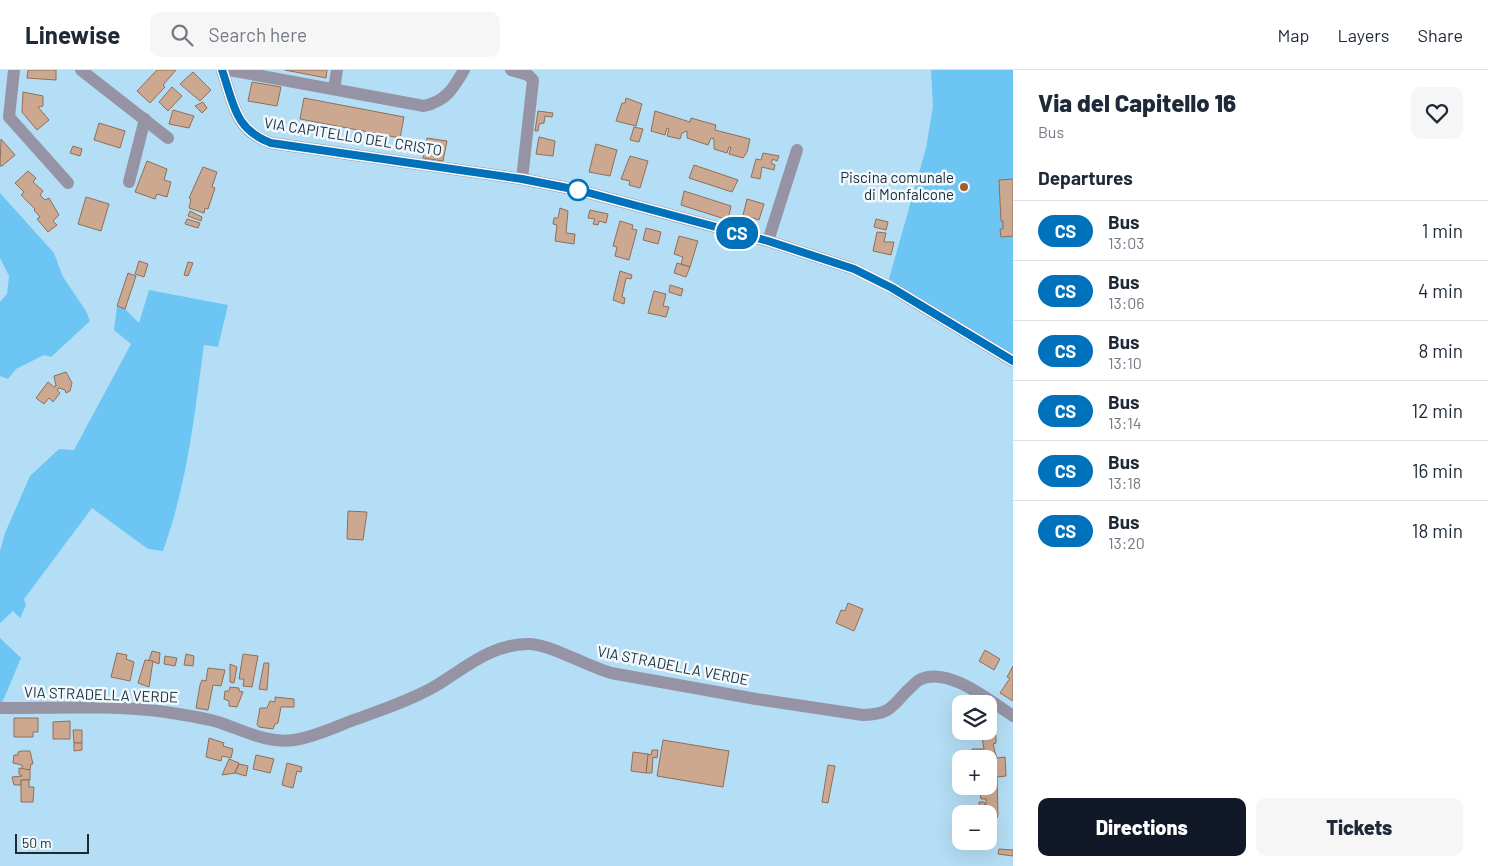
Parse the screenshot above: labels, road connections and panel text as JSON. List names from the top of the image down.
{
  "streets": {
    "street": ["VIA CAPITELLO DEL CRISTO", "VIA STRADELLA VERDE"]
  },
  "places": ["Piscina comunale di Monfalcone"],
  "lines": ["bus line CS"],
  "scale_bar": "50 m",
  "page": {
    "header": "Linewise",
    "search": "Search here",
    "nav": ["Map", "Layers", "Share"],
    "on_map": "CS",
    "heading": [
      ["Via del Capitello 16", "Bus"],
      "Departures"
    ],
    "list": [
      {
        "mark": "CS",
        "name": "Bus",
        "note": "13:03",
        "value": "1 min"
      },
      {
        "mark": "CS",
        "name": "Bus",
        "note": "13:06",
        "value": "4 min"
      },
      {
        "mark": "CS",
        "name": "Bus",
        "note": "13:10",
        "value": "8 min"
      },
      {
        "mark": "CS",
        "name": "Bus",
        "note": "13:14",
        "value": "12 min"
      },
      {
        "mark": "CS",
        "name": "Bus",
        "note": "13:18",
        "value": "16 min"
      },
      {
        "mark": "CS",
        "name": "Bus",
        "note": "13:20",
        "value": "18 min"
      }
    ],
    "map_buttons": ["+", "−"],
    "buttons": ["Directions", "Tickets"],
    "scale": "50 m"
  }
}
